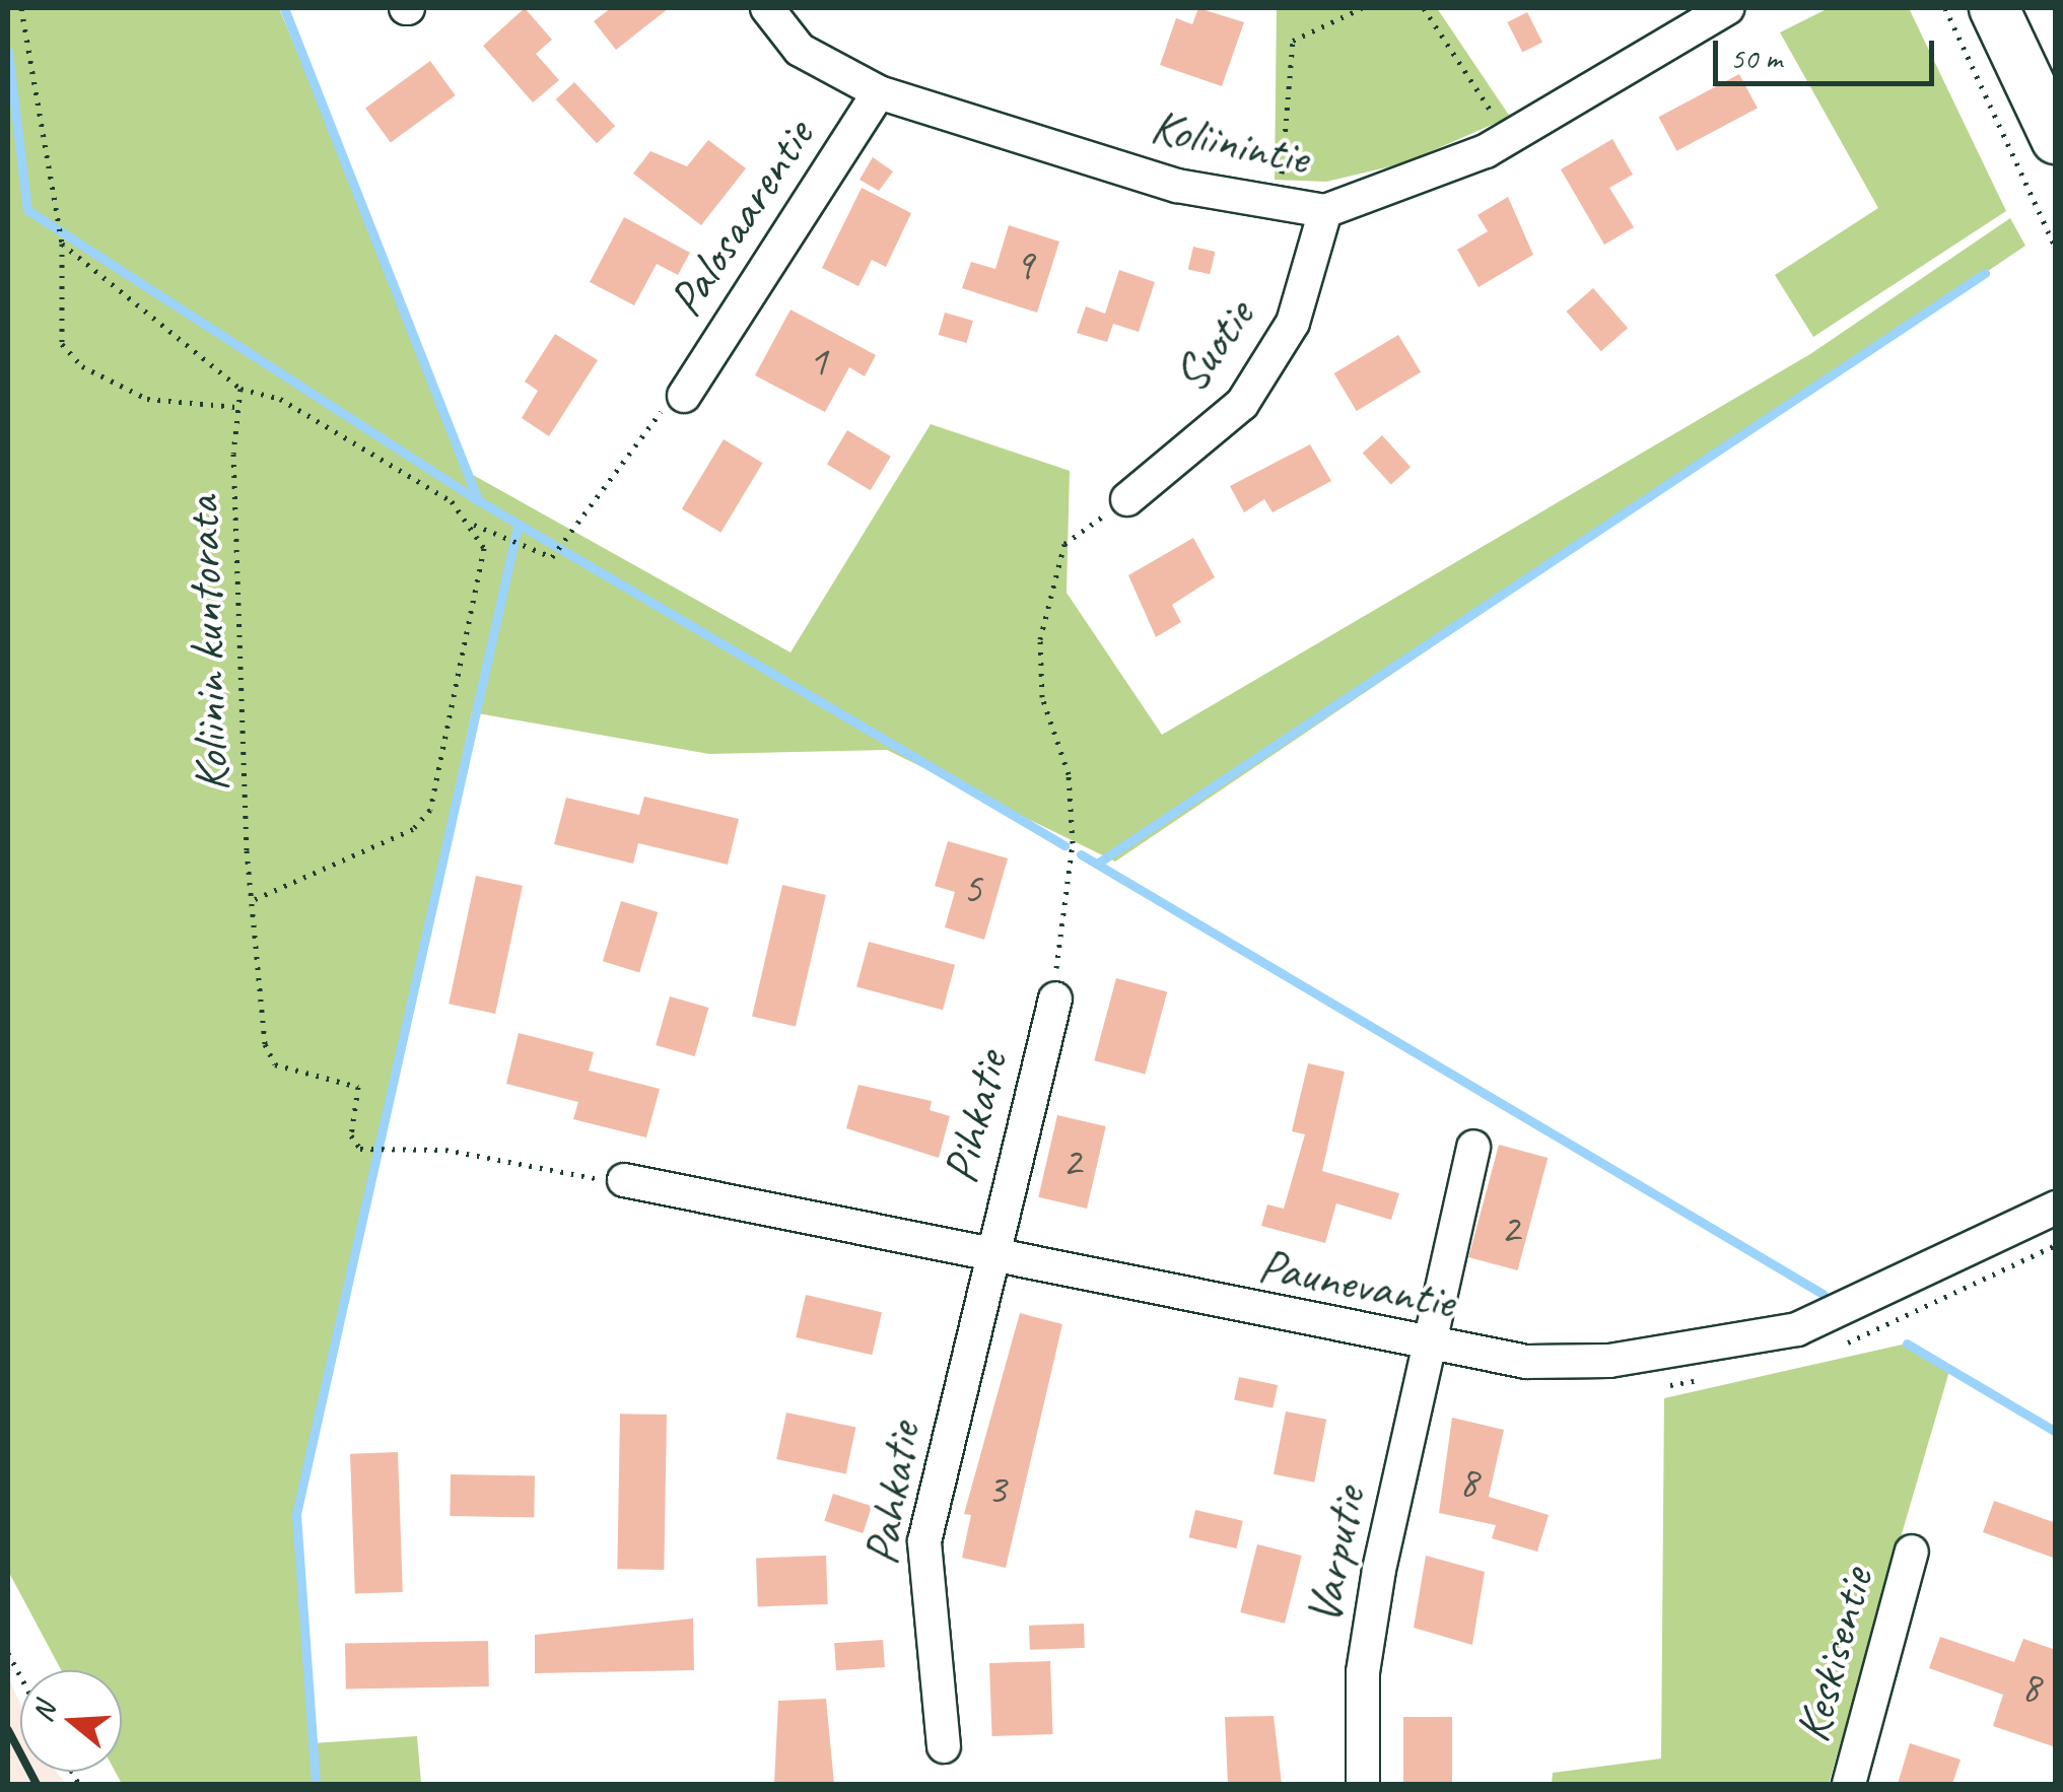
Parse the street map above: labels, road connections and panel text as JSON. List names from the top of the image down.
{
  "streets": {
    "street": [
      "Koliinintie",
      "Palosaarentie",
      "Suotie",
      "Pihkatie",
      "Paunevantie",
      "Pahkatie",
      "Varputie",
      "Keskisentie"
    ],
    "path": ["Koliinin kuntorata"]
  },
  "crossings": [
    ["Koliinintie", "Palosaarentie"],
    ["Koliinintie", "Suotie"],
    ["Koliinin kuntorata", "Paunevantie"],
    ["Pihkatie", "Paunevantie"],
    ["Pihkatie", "Pahkatie"],
    ["Paunevantie", "Pahkatie"],
    ["Paunevantie", "Varputie"]
  ],
  "house_numbers": [
    "9",
    "1",
    "5",
    "2",
    "2",
    "8",
    "3",
    "8"
  ],
  "scale_bar": "50 m",
  "north": "left"
}
